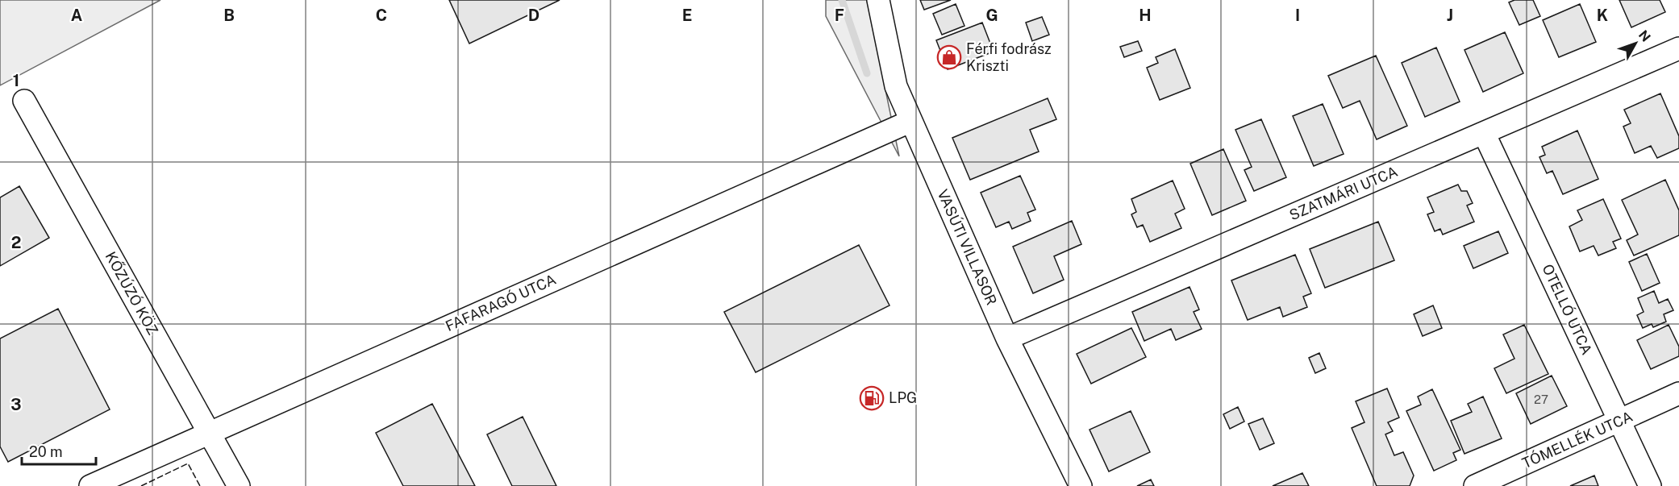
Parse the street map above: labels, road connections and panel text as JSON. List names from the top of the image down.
{
  "streets": {
    "street": [
      "SZATMÁRI UTCA",
      "VASÚTI VILLASOR",
      "KŐZÚZÓ KÖZ",
      "FAFARAGÓ UTCA",
      "OTELLÓ UTCA",
      "TÓMELLÉK UTCA"
    ]
  },
  "crossings": [
    ["SZATMÁRI UTCA", "VASÚTI VILLASOR"],
    ["SZATMÁRI UTCA", "OTELLÓ UTCA"],
    ["VASÚTI VILLASOR", "FAFARAGÓ UTCA"],
    ["KŐZÚZÓ KÖZ", "FAFARAGÓ UTCA"],
    ["OTELLÓ UTCA", "TÓMELLÉK UTCA"]
  ],
  "places": {
    "shop": ["Férfi fodrász Kriszti"],
    "fuel station": ["LPG"]
  },
  "house_numbers": ["27"],
  "scale_bar": "20 m",
  "north": "top right",
  "grid": {
    "columns": [
      "A",
      "B",
      "C",
      "D",
      "E",
      "F",
      "G",
      "H",
      "I",
      "J",
      "K"
    ],
    "rows": ["1", "2", "3"]
  }
}
